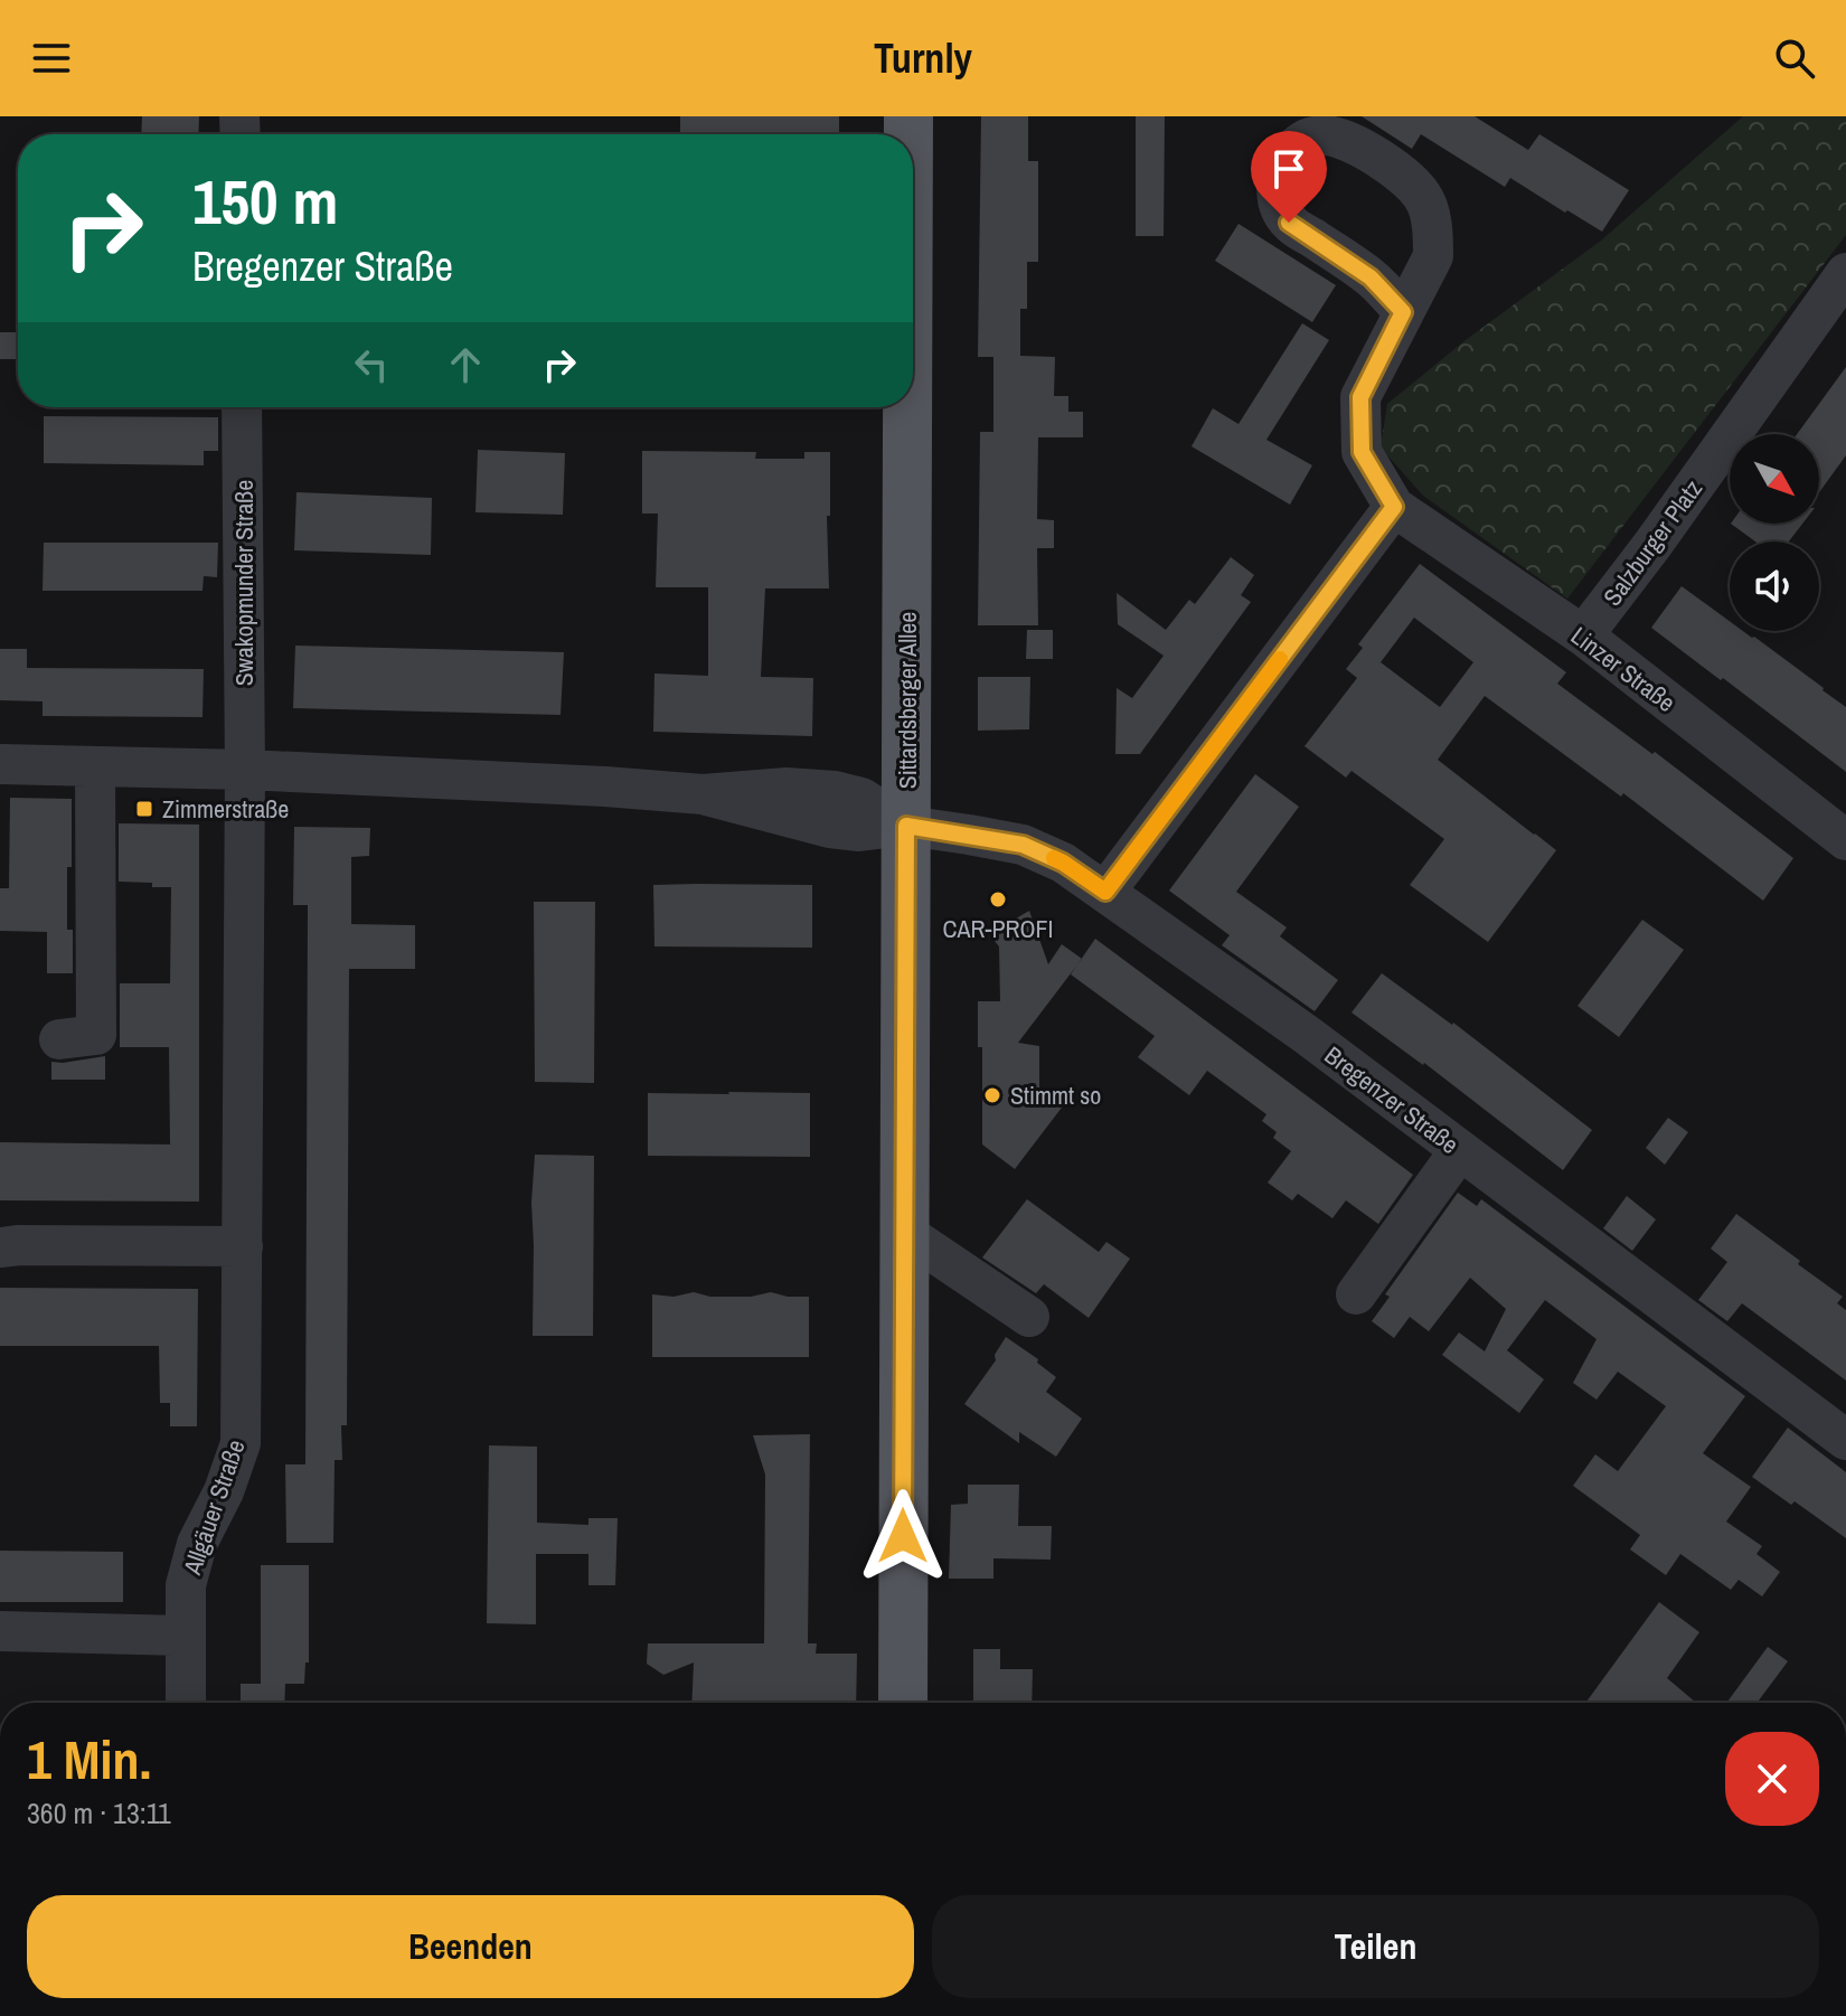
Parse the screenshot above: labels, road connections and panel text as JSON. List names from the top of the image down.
{
  "streets": {
    "main road": ["Sittardsberger Allee"],
    "street": [
      "Salzburger Platz",
      "Swakopmunder Straße",
      "Linzer Straße",
      "Bregenzer Straße",
      "Allgäuer Straße"
    ]
  },
  "crossings": [
    ["Salzburger Platz", "Linzer Straße"],
    ["Swakopmunder Straße", "Allgäuer Straße"],
    ["Sittardsberger Allee", "Bregenzer Straße"]
  ],
  "places": {
    "transit": ["Zimmerstraße"],
    "other": ["CAR-PROFI", "Stimmt so"]
  },
  "north": "bottom right",
  "page": {
    "header": "Turnly",
    "turn": ["150 m", "Bregenzer Straße"],
    "heading": ["1 Min.", "360 m · 13:11"],
    "buttons": ["Beenden", "Teilen"]
  }
}
